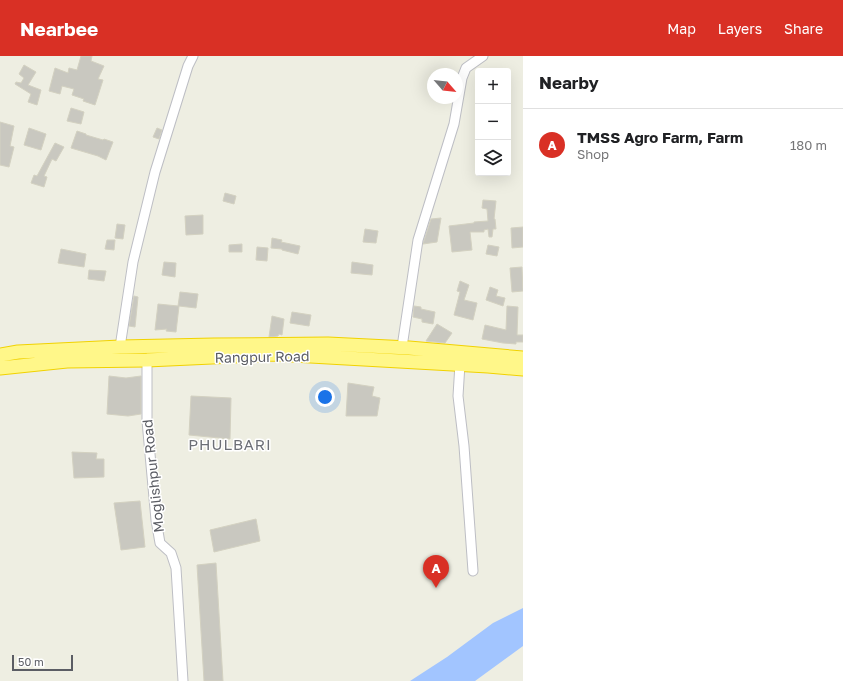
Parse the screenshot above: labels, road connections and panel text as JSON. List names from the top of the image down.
{
  "streets": {
    "highway": ["Rangpur Road"],
    "street": ["Moglishpur Road"]
  },
  "crossings": [
    ["Rangpur Road", "Moglishpur Road"]
  ],
  "districts": ["PHULBARI"],
  "scale_bar": "50 m",
  "north": "bottom right",
  "page": {
    "header": "Nearbee",
    "nav": ["Map", "Layers", "Share"],
    "heading": "Nearby",
    "map_buttons": ["+", "−"],
    "list": [
      {
        "mark": "A",
        "name": "TMSS Agro Farm, Farm",
        "note": "Shop",
        "value": "180 m"
      }
    ],
    "pins": "A",
    "scale": "50 m"
  }
}
